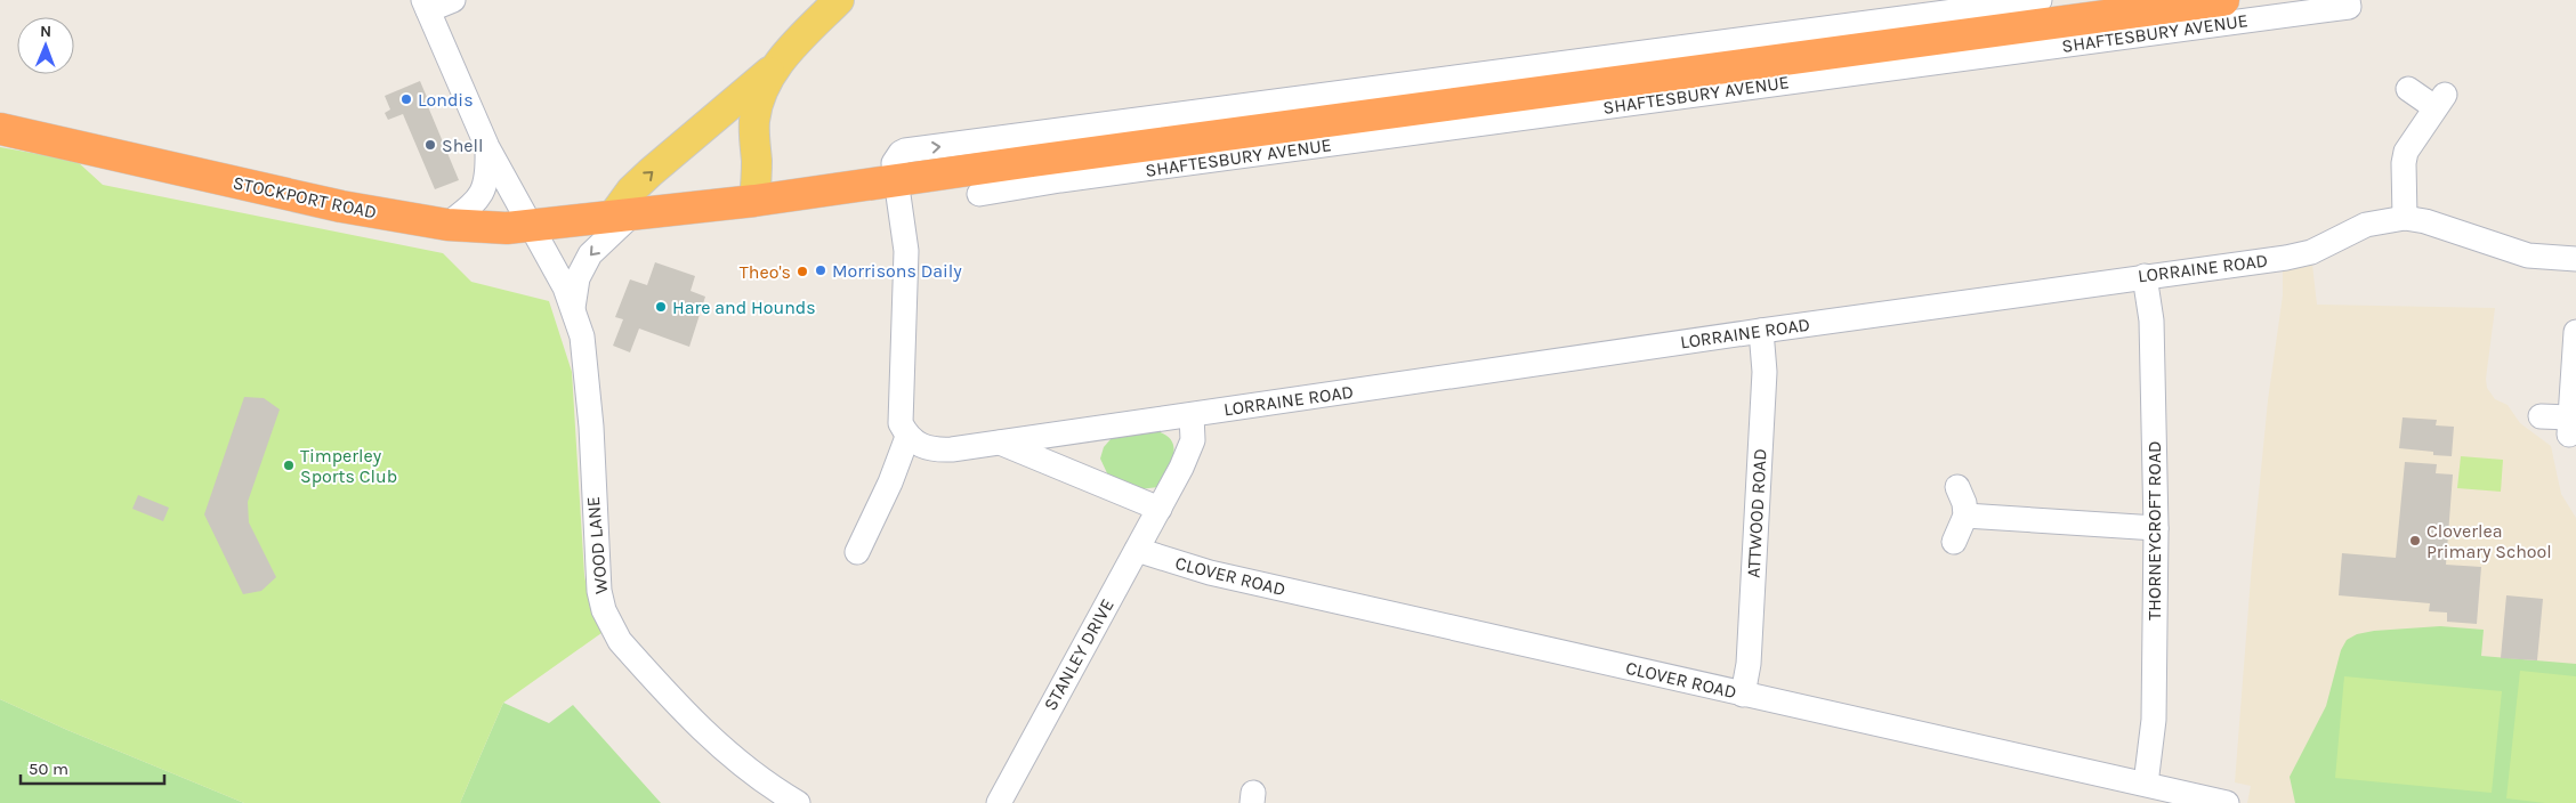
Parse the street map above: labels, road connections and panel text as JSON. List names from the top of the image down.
{
  "streets": {
    "highway": ["SHAFTESBURY AVENUE", "STOCKPORT ROAD"],
    "street": [
      "LORRAINE ROAD",
      "ATTWOOD ROAD",
      "THORNEYCROFT ROAD",
      "WOOD LANE",
      "CLOVER ROAD",
      "STANLEY DRIVE"
    ]
  },
  "crossings": [
    ["SHAFTESBURY AVENUE", "STOCKPORT ROAD"],
    ["STOCKPORT ROAD", "WOOD LANE"],
    ["LORRAINE ROAD", "ATTWOOD ROAD"],
    ["LORRAINE ROAD", "THORNEYCROFT ROAD"],
    ["LORRAINE ROAD", "STANLEY DRIVE"],
    ["ATTWOOD ROAD", "CLOVER ROAD"],
    ["THORNEYCROFT ROAD", "CLOVER ROAD"],
    ["CLOVER ROAD", "STANLEY DRIVE"]
  ],
  "places": [
    "Londis",
    "Shell",
    "Morrisons Daily",
    "Theo's",
    "Hare and Hounds",
    "Timperley Sports Club",
    "Cloverlea Primary School"
  ],
  "scale_bar": "50 m",
  "north": "top"
}
